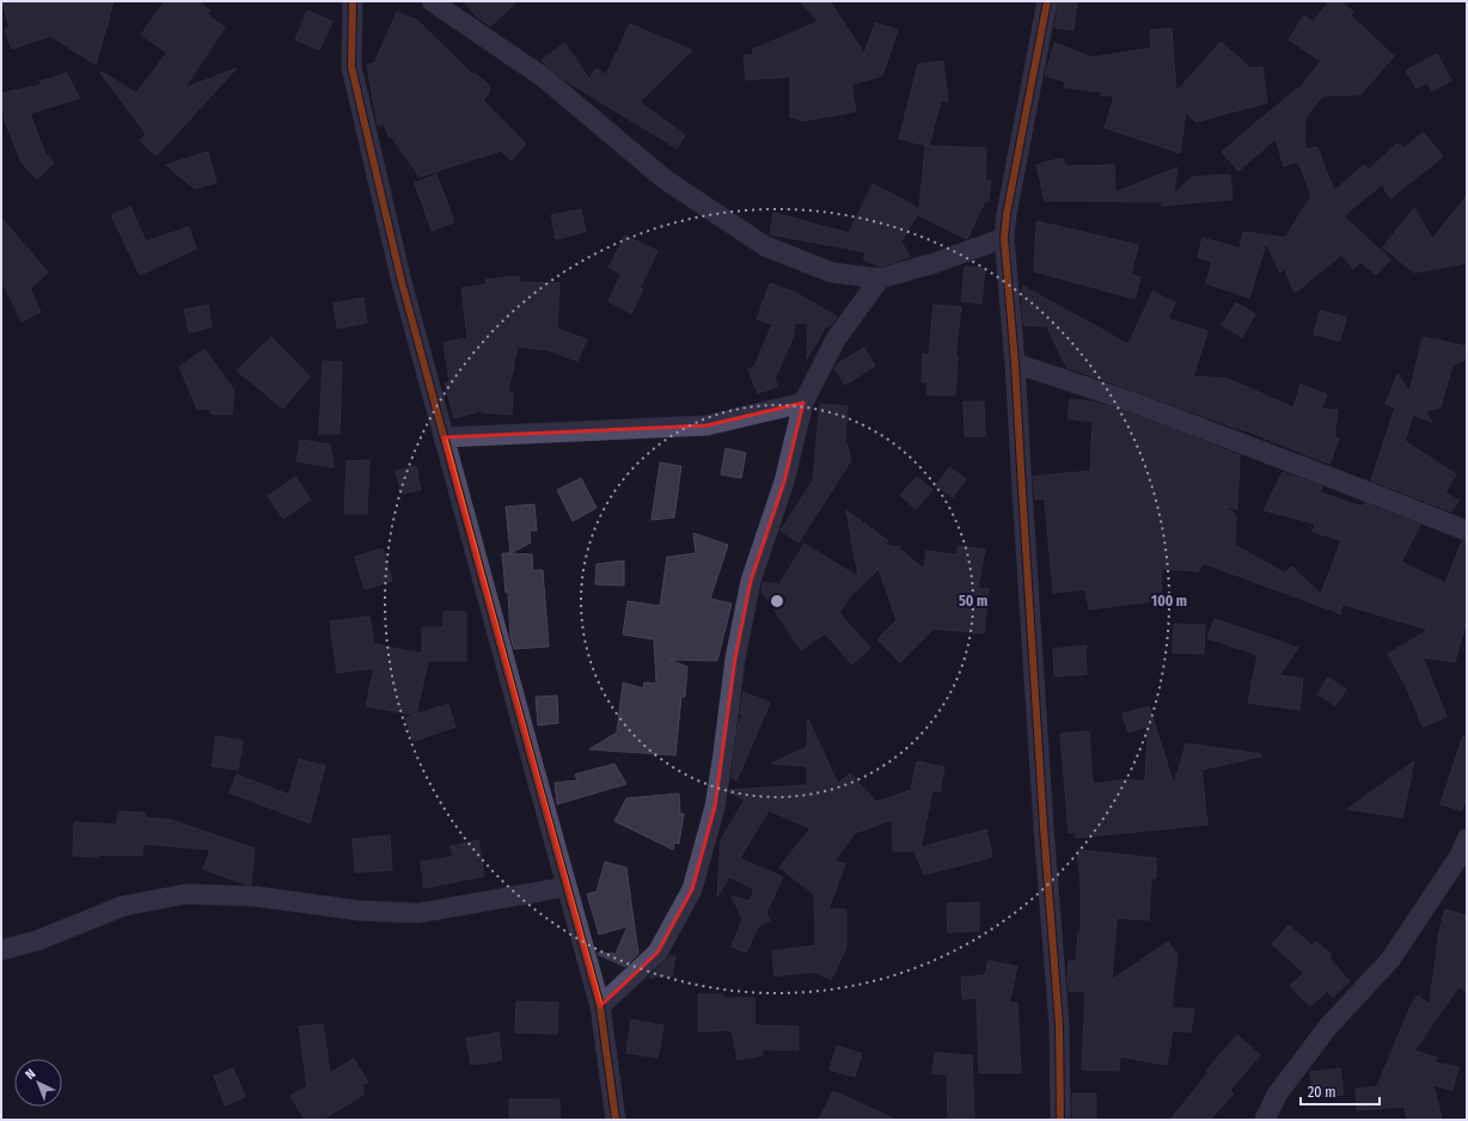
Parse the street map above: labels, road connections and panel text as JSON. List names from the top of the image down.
{
  "scale_bar": "20 m",
  "north": "top left",
  "rings": ["50 m", "100 m"]
}
